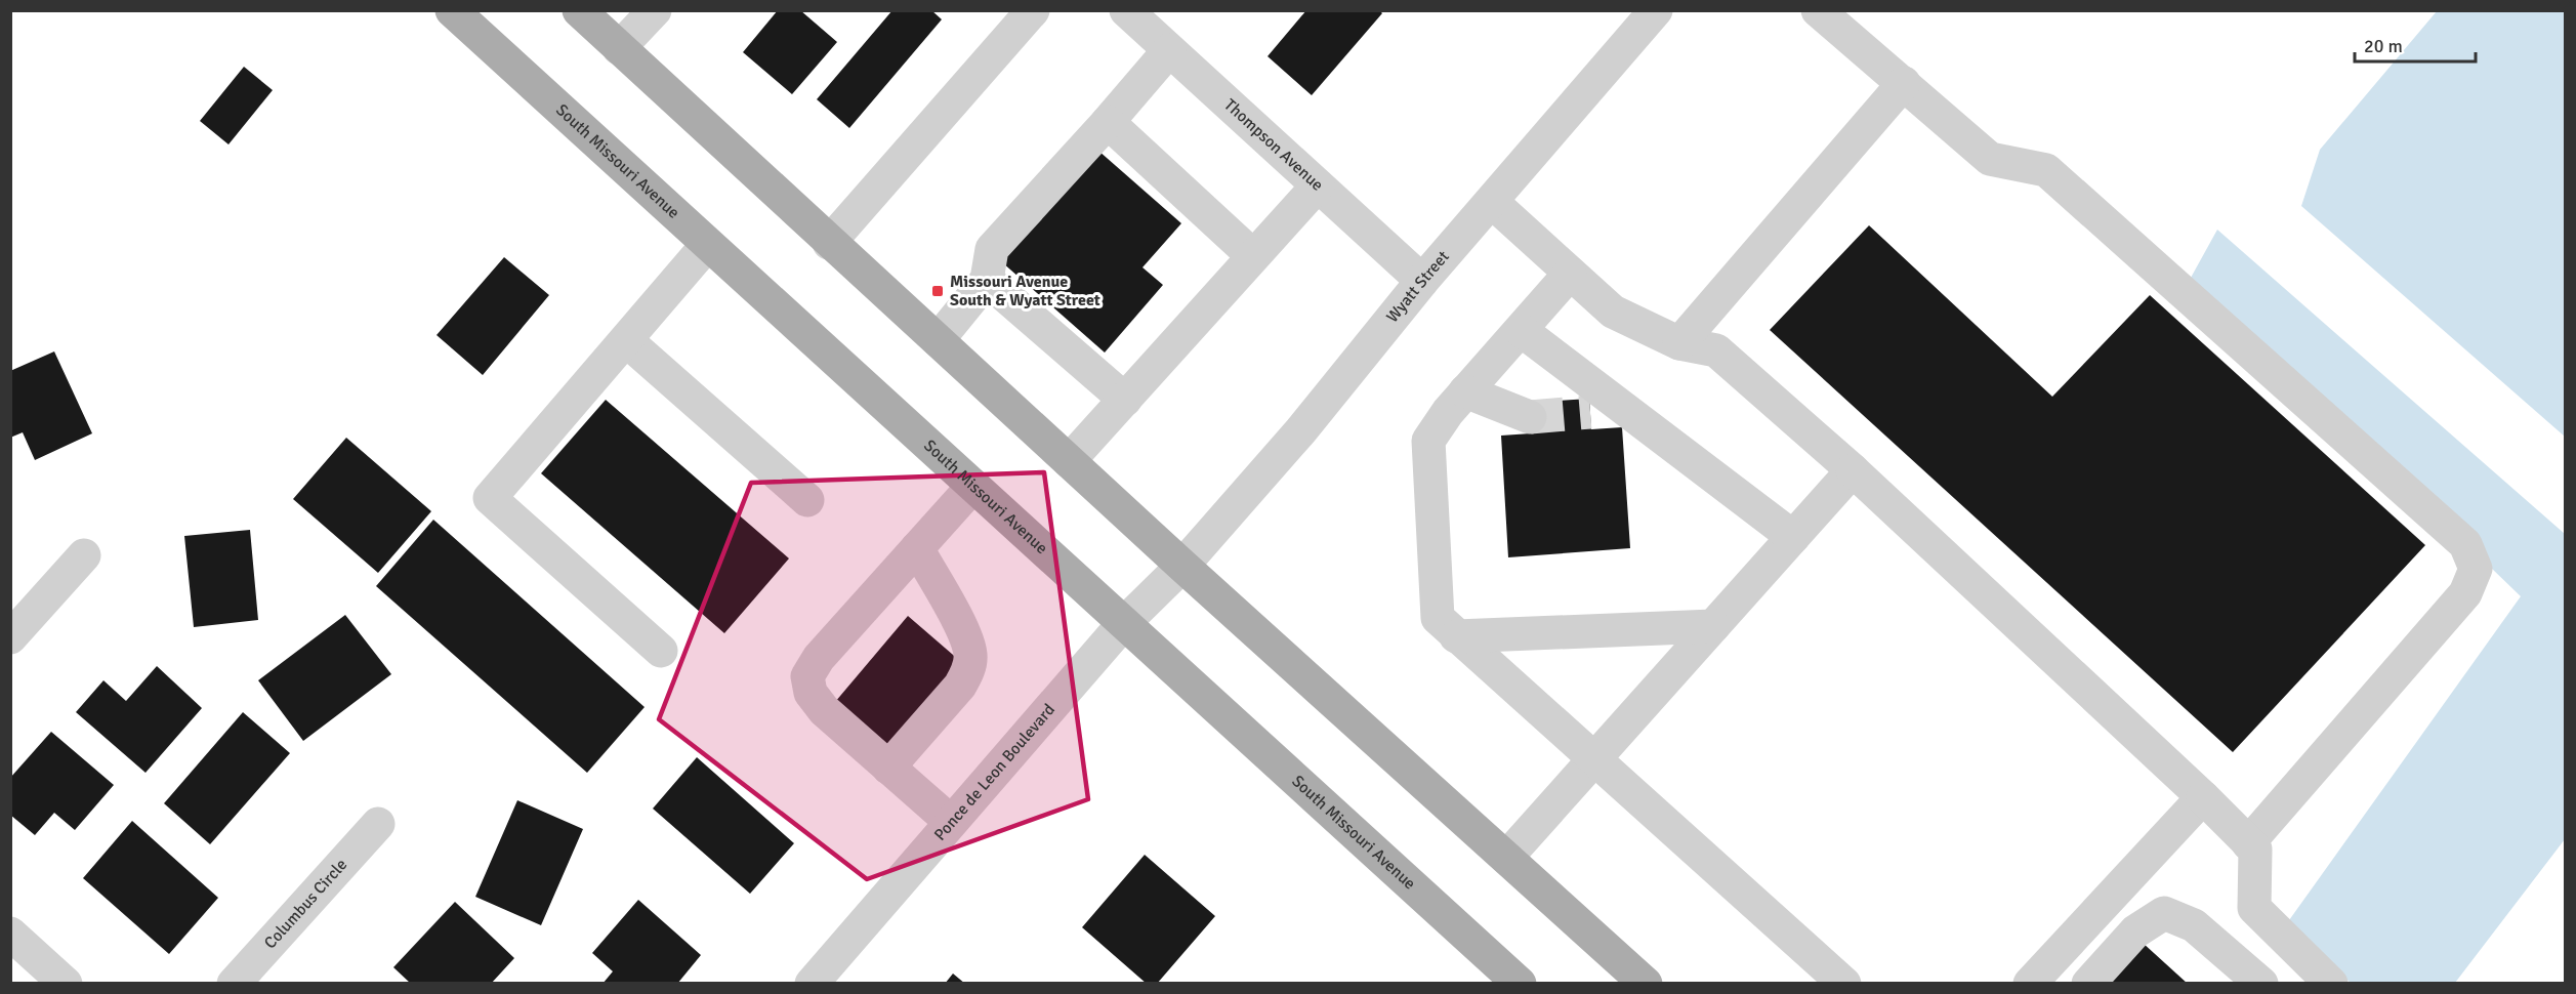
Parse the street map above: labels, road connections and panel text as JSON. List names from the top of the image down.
{
  "streets": {
    "main road": ["South Missouri Avenue"],
    "street": [
      "Thompson Avenue",
      "Wyatt Street",
      "Ponce de Leon Boulevard",
      "Columbus Circle"
    ]
  },
  "crossings": [
    ["Thompson Avenue", "Wyatt Street"],
    ["South Missouri Avenue", "Ponce de Leon Boulevard"],
    ["Wyatt Street", "Ponce de Leon Boulevard"]
  ],
  "places": {
    "transit": ["Missouri Avenue South & Wyatt Street"]
  },
  "scale_bar": "20 m"
}
